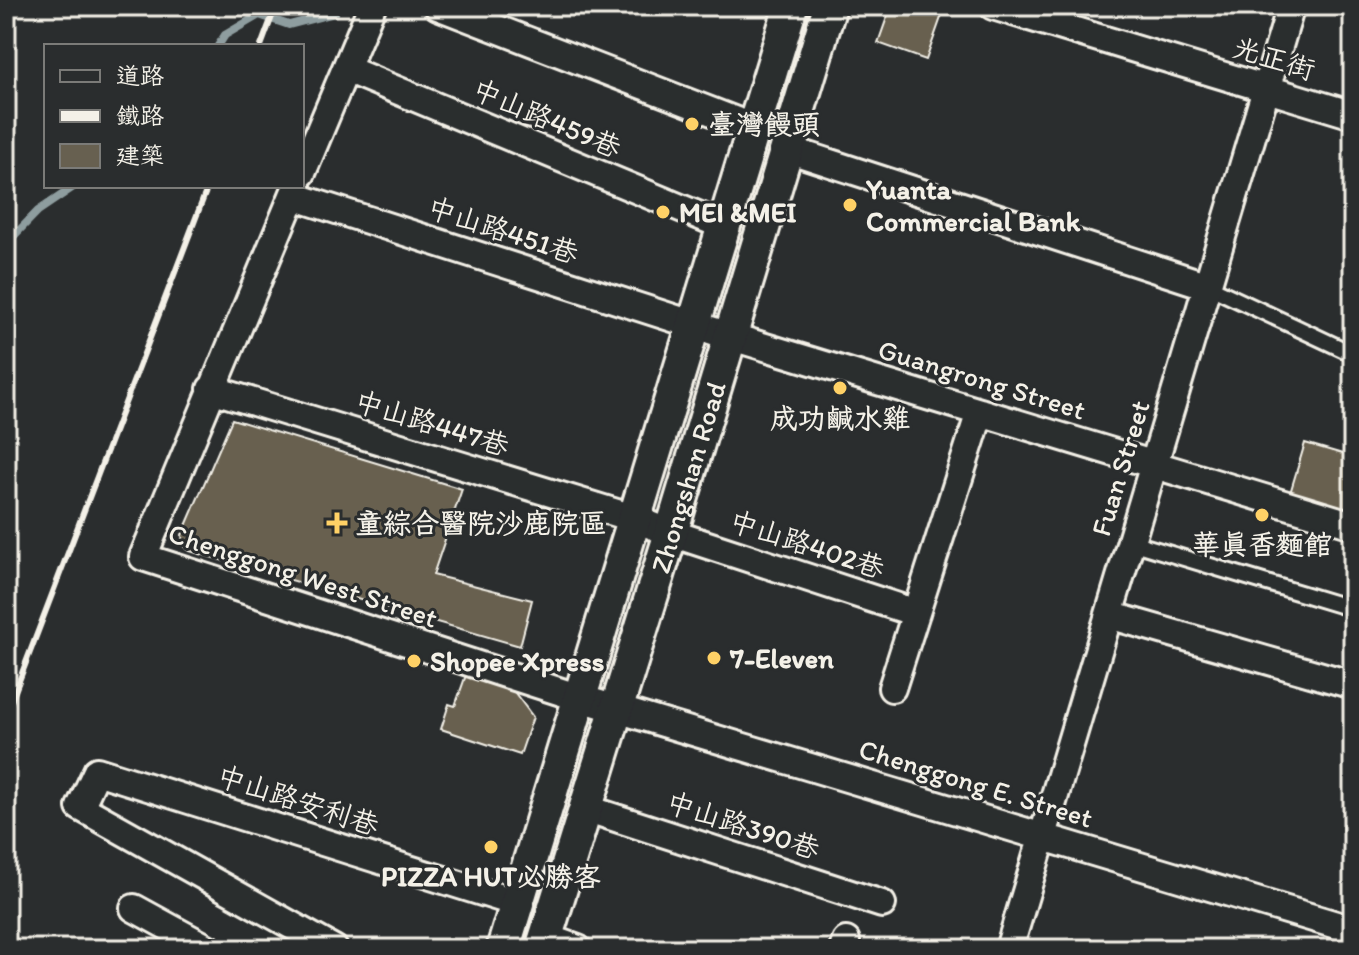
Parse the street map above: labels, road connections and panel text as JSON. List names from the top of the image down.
{
  "streets": {
    "street": [
      "光正街",
      "中山路459巷",
      "中山路451巷",
      "Guangrong Street",
      "中山路447巷",
      "Fuan Street",
      "Zhongshan Road",
      "中山路402巷",
      "Chenggong West Street",
      "Chenggong E. Street",
      "中山路安利巷",
      "中山路390巷"
    ]
  },
  "crossings": [
    ["光正街", "Fuan Street"],
    ["中山路459巷", "Zhongshan Road"],
    ["中山路451巷", "Guangrong Street"],
    ["中山路451巷", "Zhongshan Road"],
    ["Guangrong Street", "Fuan Street"],
    ["Guangrong Street", "Zhongshan Road"],
    ["中山路447巷", "Zhongshan Road"],
    ["中山路447巷", "中山路402巷"],
    ["中山路447巷", "Chenggong West Street"],
    ["Fuan Street", "Chenggong E. Street"],
    ["Zhongshan Road", "中山路402巷"],
    ["Zhongshan Road", "Chenggong West Street"],
    ["Zhongshan Road", "Chenggong E. Street"],
    ["Zhongshan Road", "中山路安利巷"],
    ["Zhongshan Road", "中山路390巷"],
    ["Chenggong West Street", "Chenggong E. Street"]
  ],
  "places": {
    "other": [
      "臺灣饅頭",
      "Yuanta Commercial Bank",
      "MEI &MEI",
      "成功鹹水雞",
      "華真香麵館",
      "7-Eleven",
      "Shopee Xpress",
      "PIZZA HUT必勝客"
    ],
    "health": ["童綜合醫院沙鹿院區"]
  },
  "legend": ["道路", "鐵路", "建築"]
}
